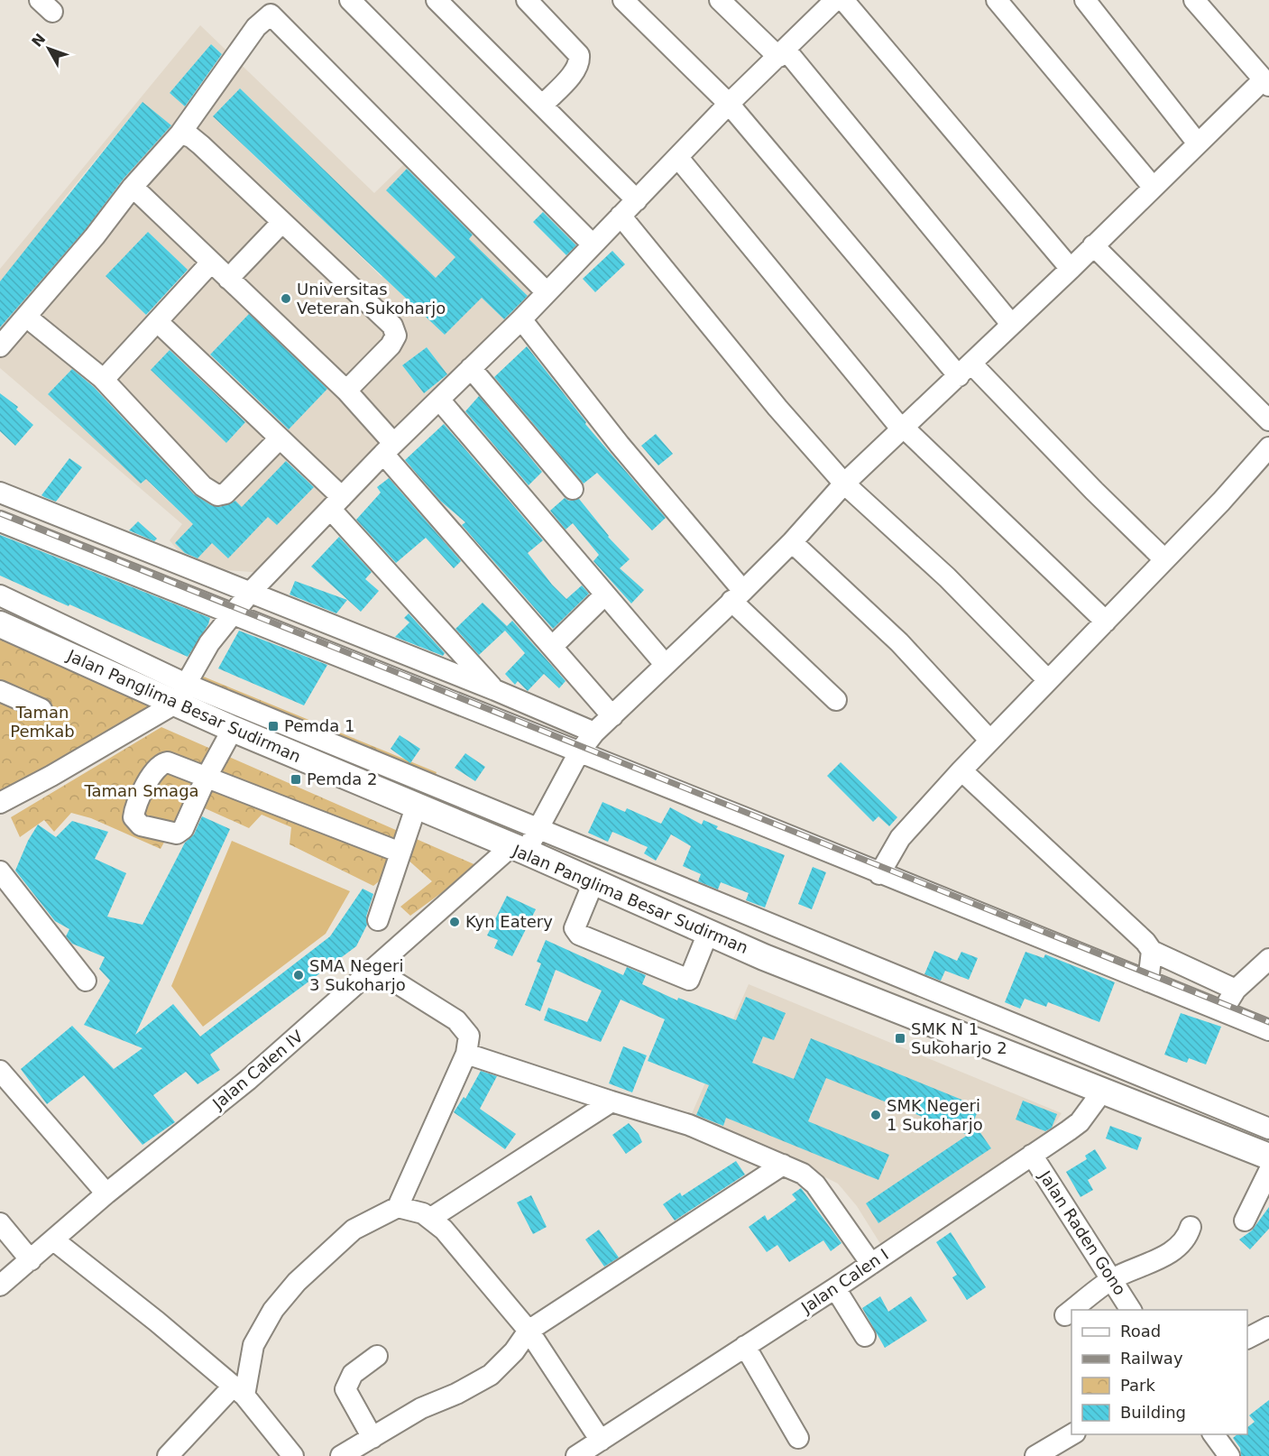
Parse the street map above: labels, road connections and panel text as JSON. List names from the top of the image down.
{
  "streets": {
    "main road": ["Jalan Panglima Besar Sudirman"],
    "street": ["Jalan Calen IV", "Jalan Raden Gono", "Jalan Calen I"]
  },
  "crossings": [
    ["Jalan Panglima Besar Sudirman", "Jalan Calen IV"],
    ["Jalan Panglima Besar Sudirman", "Jalan Calen I"],
    ["Jalan Raden Gono", "Jalan Calen I"]
  ],
  "parks": ["Taman Pemkab", "Taman Smaga"],
  "places": {
    "other": [
      "Universitas Veteran Sukoharjo",
      "Kyn Eatery",
      "SMA Negeri 3 Sukoharjo",
      "SMK Negeri 1 Sukoharjo"
    ],
    "transit": ["Pemda 1", "Pemda 2", "SMK N 1 Sukoharjo 2"]
  },
  "legend": [
    "Road",
    "Railway",
    "Park",
    "Building"
  ],
  "north": "top left"
}
